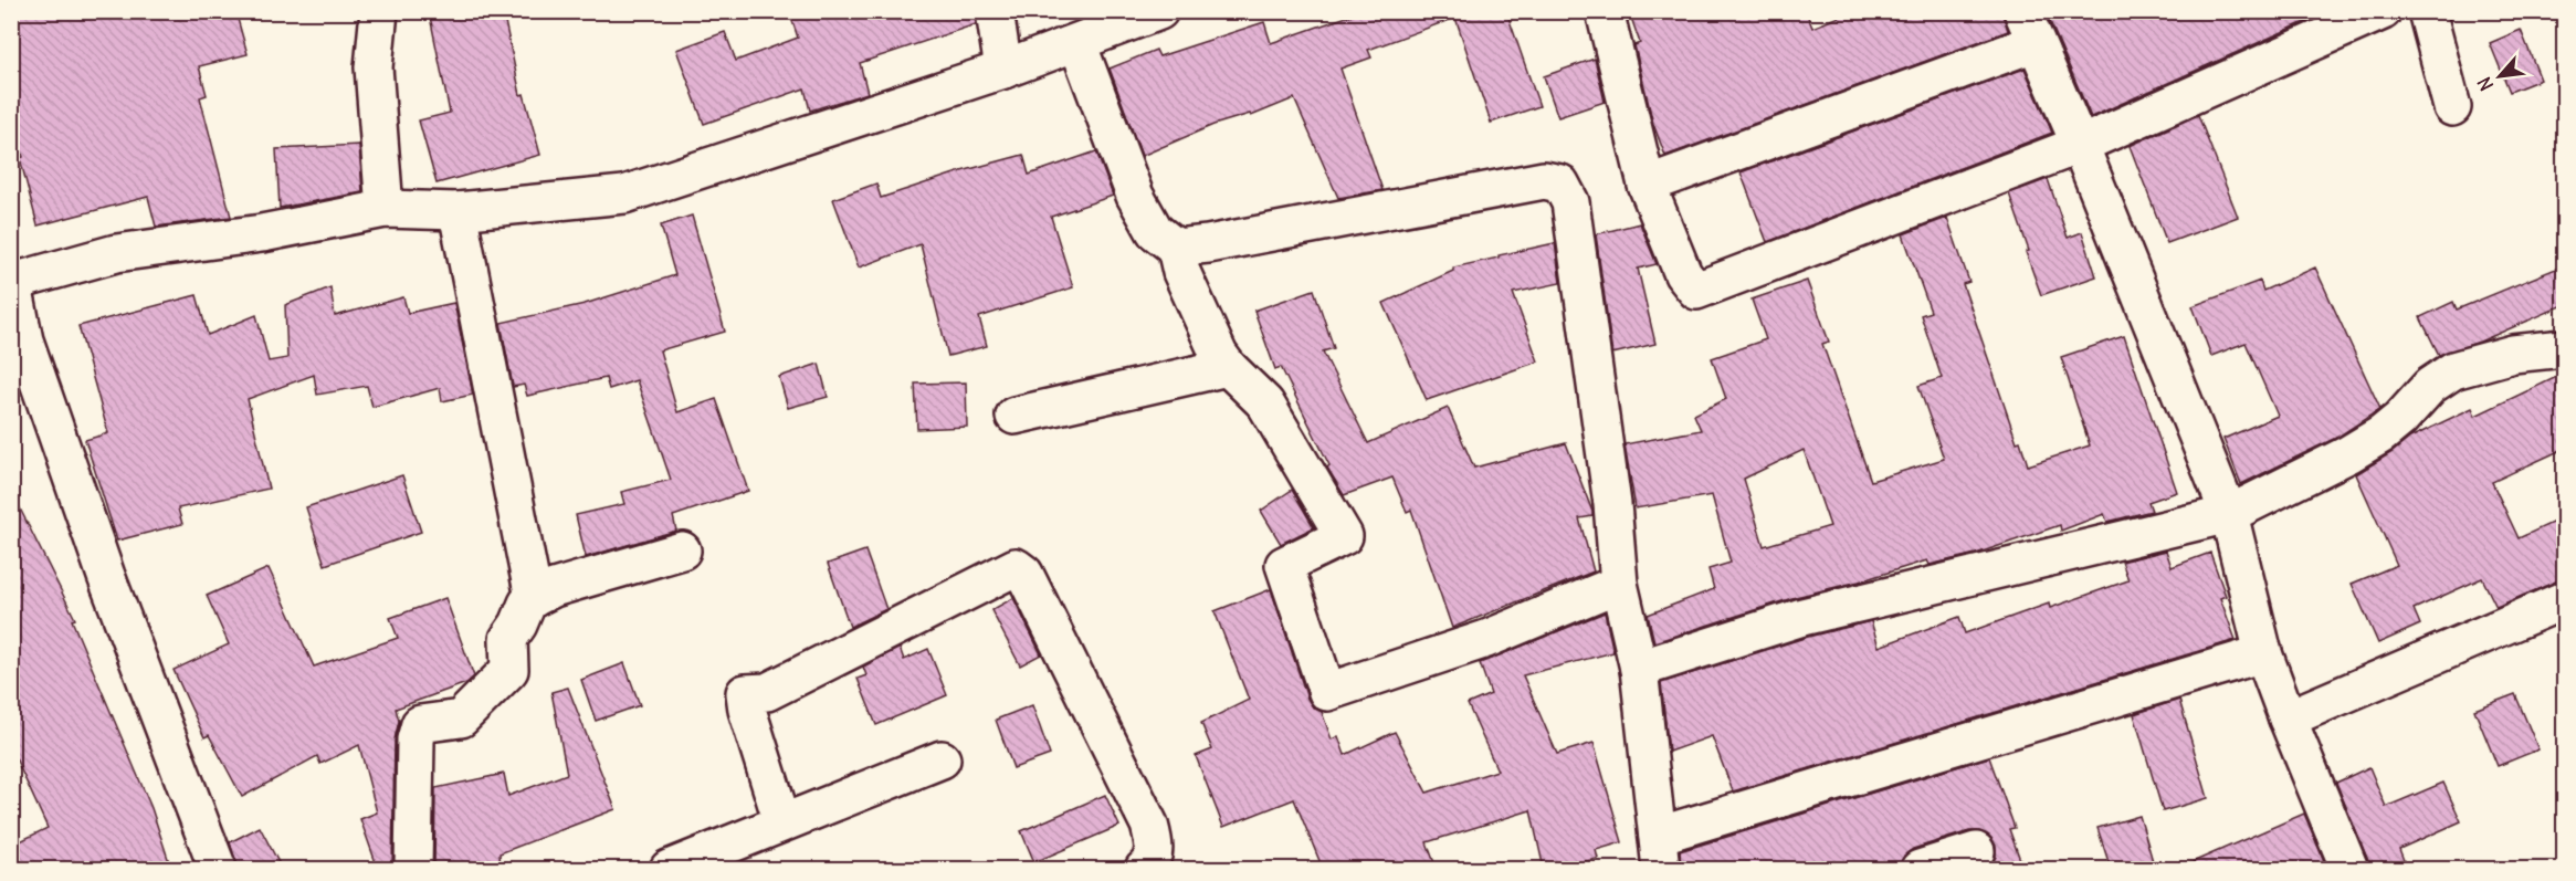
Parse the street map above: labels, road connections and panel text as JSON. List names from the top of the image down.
{
  "north": "bottom left"
}
